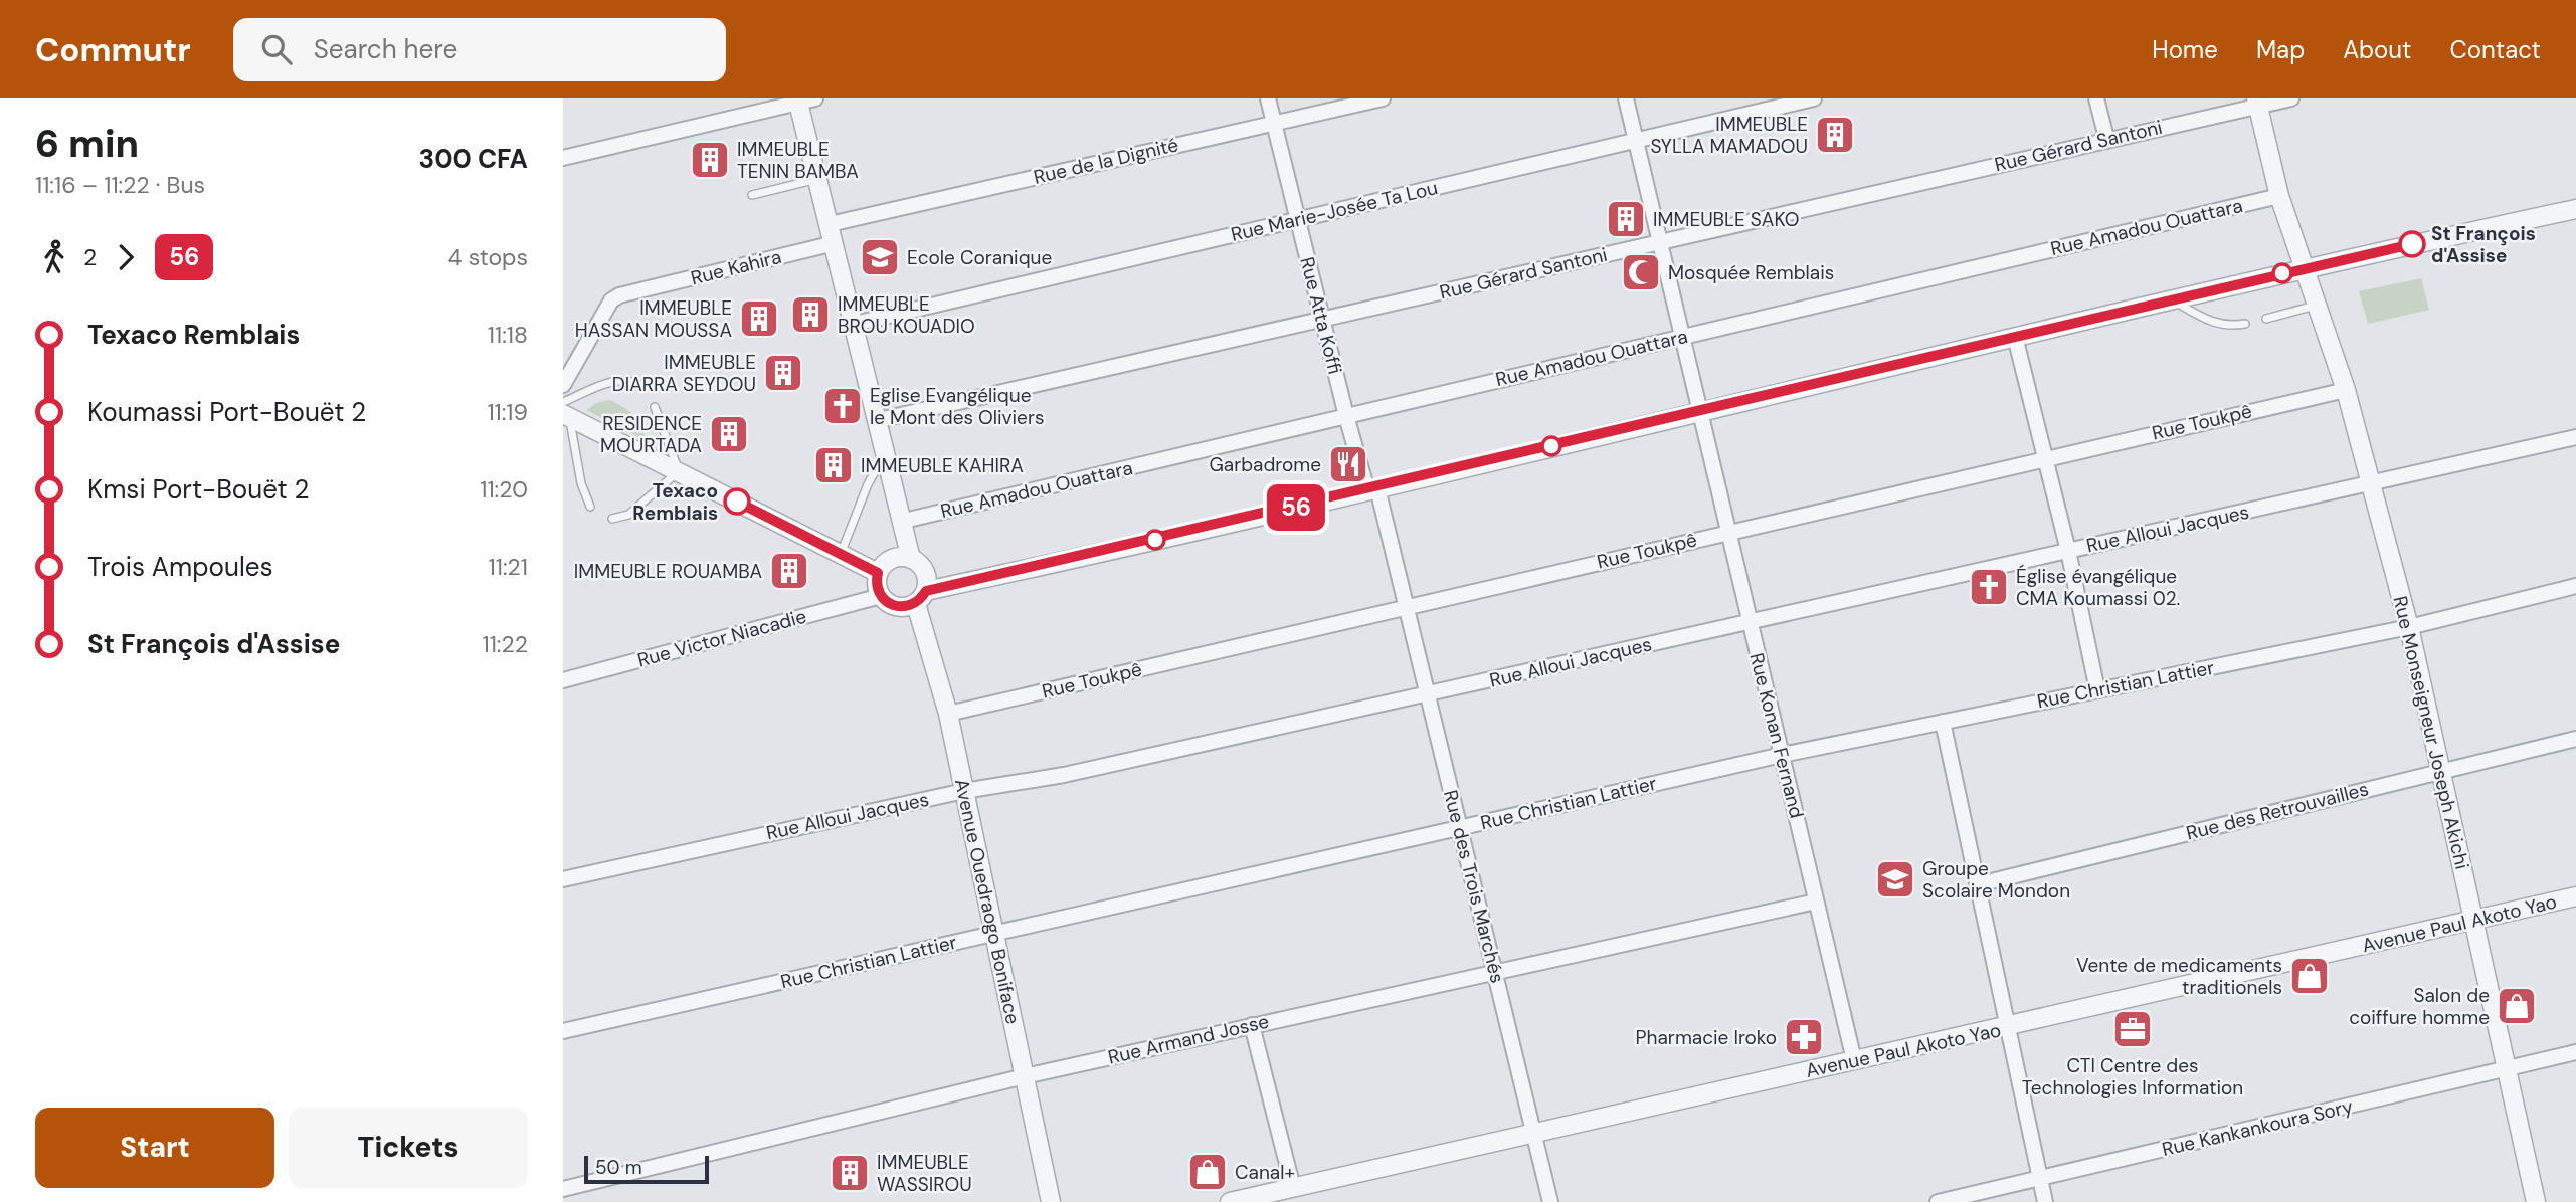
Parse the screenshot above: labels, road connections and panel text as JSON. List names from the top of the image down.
{
  "streets": {
    "street": [
      "Rue Gérard Santoni",
      "Rue de la Dignité",
      "Rue Marie-Josée Ta Lou",
      "Rue Amadou Ouattara",
      "Rue Kahira",
      "Rue Atta Koffi",
      "Rue Toukpê",
      "Rue Alloui Jacques",
      "Rue Victor Niacadie",
      "Rue Christian Lattier",
      "Rue Monseigneur Joseph Akichi",
      "Rue Konan Fernand",
      "Rue des Retrouvailles",
      "Rue des Trois Marchés",
      "Avenue Ouedraogo Boniface",
      "Avenue Paul Akoto Yao",
      "Rue Armand Josse",
      "Rue Kankankoura Sory"
    ]
  },
  "crossings": [
    ["Rue Gérard Santoni", "Rue Atta Koffi"],
    ["Rue Gérard Santoni", "Rue Monseigneur Joseph Akichi"],
    ["Rue Gérard Santoni", "Rue Konan Fernand"],
    ["Rue de la Dignité", "Rue Atta Koffi"],
    ["Rue Marie-Josée Ta Lou", "Rue Atta Koffi"],
    ["Rue Marie-Josée Ta Lou", "Rue Konan Fernand"],
    ["Rue Amadou Ouattara", "Rue Atta Koffi"],
    ["Rue Amadou Ouattara", "Rue Monseigneur Joseph Akichi"],
    ["Rue Amadou Ouattara", "Rue Konan Fernand"],
    ["Rue Atta Koffi", "Rue des Trois Marchés"],
    ["Rue Toukpê", "Rue Monseigneur Joseph Akichi"],
    ["Rue Toukpê", "Rue Konan Fernand"],
    ["Rue Toukpê", "Rue des Trois Marchés"],
    ["Rue Toukpê", "Avenue Ouedraogo Boniface"],
    ["Rue Alloui Jacques", "Rue Monseigneur Joseph Akichi"],
    ["Rue Alloui Jacques", "Rue Konan Fernand"],
    ["Rue Alloui Jacques", "Rue des Trois Marchés"],
    ["Rue Alloui Jacques", "Avenue Ouedraogo Boniface"],
    ["Rue Victor Niacadie", "Avenue Ouedraogo Boniface"],
    ["Rue Christian Lattier", "Rue Monseigneur Joseph Akichi"],
    ["Rue Christian Lattier", "Rue Konan Fernand"],
    ["Rue Christian Lattier", "Rue des Trois Marchés"],
    ["Rue Christian Lattier", "Avenue Ouedraogo Boniface"],
    ["Rue Monseigneur Joseph Akichi", "Rue des Retrouvailles"],
    ["Rue Monseigneur Joseph Akichi", "Avenue Paul Akoto Yao"],
    ["Rue Monseigneur Joseph Akichi", "Rue Kankankoura Sory"],
    ["Rue Konan Fernand", "Avenue Paul Akoto Yao"],
    ["Rue Konan Fernand", "Rue Armand Josse"],
    ["Rue des Trois Marchés", "Avenue Paul Akoto Yao"],
    ["Rue des Trois Marchés", "Rue Armand Josse"],
    ["Avenue Ouedraogo Boniface", "Rue Armand Josse"]
  ],
  "places": {
    "building": [
      "IMMEUBLE SYLLA MAMADOU",
      "IMMEUBLE TENIN BAMBA",
      "IMMEUBLE SAKO",
      "IMMEUBLE BROU KOUADIO",
      "IMMEUBLE HASSAN MOUSSA",
      "IMMEUBLE DIARRA SEYDOU",
      "RESIDENCE MOURTADA",
      "IMMEUBLE KAHIRA",
      "IMMEUBLE ROUAMBA",
      "IMMEUBLE WASSIROU"
    ],
    "other": ["St François d'Assise", "Texaco Remblais"],
    "school or university": ["Ecole Coranique", "Groupe Scolaire Mondon"],
    "mosque": ["Mosquée Remblais"],
    "church": ["Eglise Evangélique le Mont des Oliviers", "Église évangélique CMA Koumassi 02."],
    "restaurant": ["Garbadrome"],
    "shop": ["Vente de medicaments traditionels", "Salon de coiffure homme", "Canal+"],
    "office": ["CTI Centre des Technologies Information"],
    "pharmacy": ["Pharmacie Iroko"]
  },
  "lines": ["bus line 56"],
  "scale_bar": "50 m",
  "page": {
    "header": "Commutr",
    "search": "Search here",
    "nav": [
      "Home",
      "Map",
      "About",
      "Contact"
    ],
    "heading": ["6 min", "11:16 – 11:22 · Bus", "300 CFA"],
    "on_map": "56",
    "legs": ["2", "56", "4 stops"],
    "list": [
      {
        "name": "Texaco Remblais",
        "value": "11:18"
      },
      {
        "name": "Koumassi Port-Bouët 2",
        "value": "11:19"
      },
      {
        "name": "Kmsi Port-Bouët 2",
        "value": "11:20"
      },
      {
        "name": "Trois Ampoules",
        "value": "11:21"
      },
      {
        "name": "St François d'Assise",
        "value": "11:22"
      }
    ],
    "buttons": ["Start", "Tickets"],
    "scale": "50 m"
  }
}
